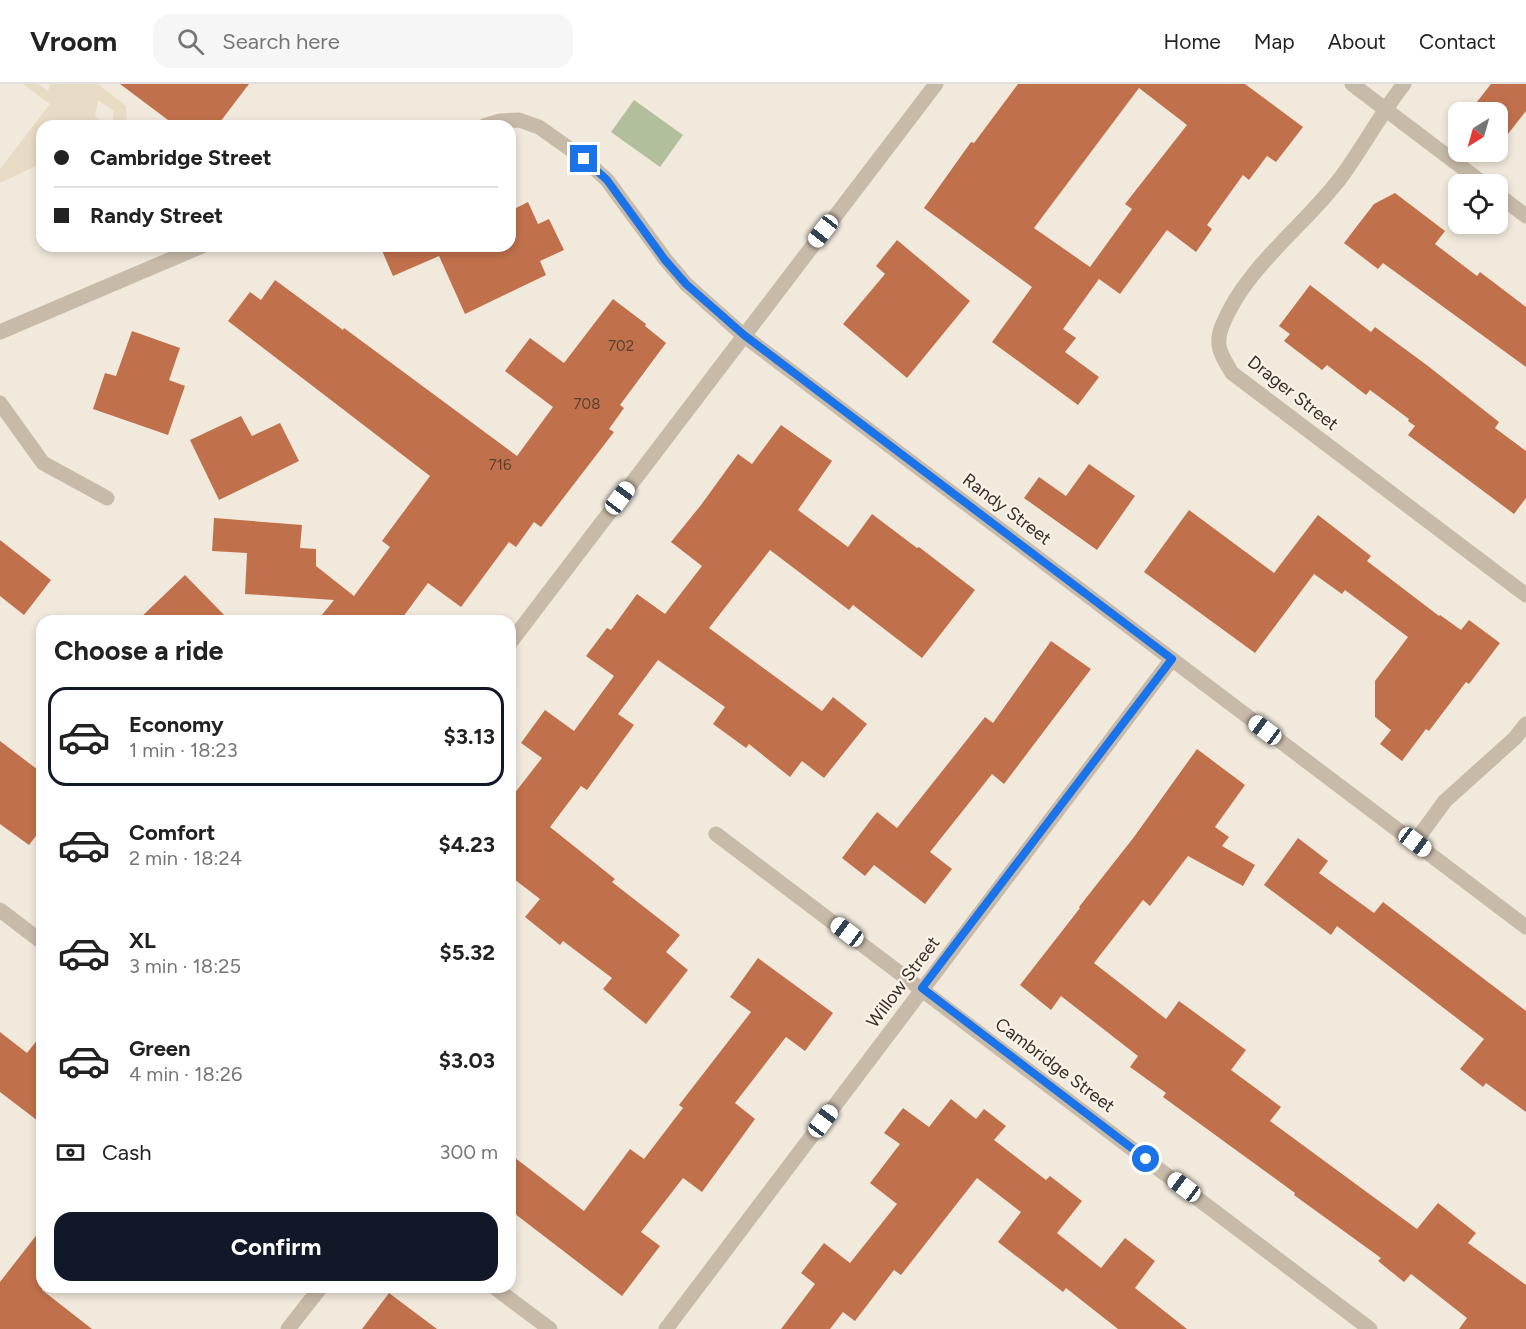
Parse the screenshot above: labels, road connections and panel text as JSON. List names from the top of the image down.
{
  "streets": {
    "street": [
      "Drager Street",
      "Randy Street",
      "Willow Street",
      "Cambridge Street"
    ]
  },
  "crossings": [
    ["Randy Street", "Willow Street"],
    ["Willow Street", "Cambridge Street"]
  ],
  "house_numbers": ["702", "708", "716"],
  "north": "bottom left",
  "page": {
    "header": "Vroom",
    "search": "Search here",
    "nav": [
      "Home",
      "Map",
      "About",
      "Contact"
    ],
    "banner": ["Cambridge Street", "Randy Street"],
    "heading": "Choose a ride",
    "list": [
      {
        "name": "Economy",
        "note": "1 min · 18:23",
        "value": "$3.13"
      },
      {
        "name": "Comfort",
        "note": "2 min · 18:24",
        "value": "$4.23"
      },
      {
        "name": "XL",
        "note": "3 min · 18:25",
        "value": "$5.32"
      },
      {
        "name": "Green",
        "note": "4 min · 18:26",
        "value": "$3.03"
      }
    ],
    "pay": ["Cash", "300 m"],
    "buttons": "Confirm"
  }
}
